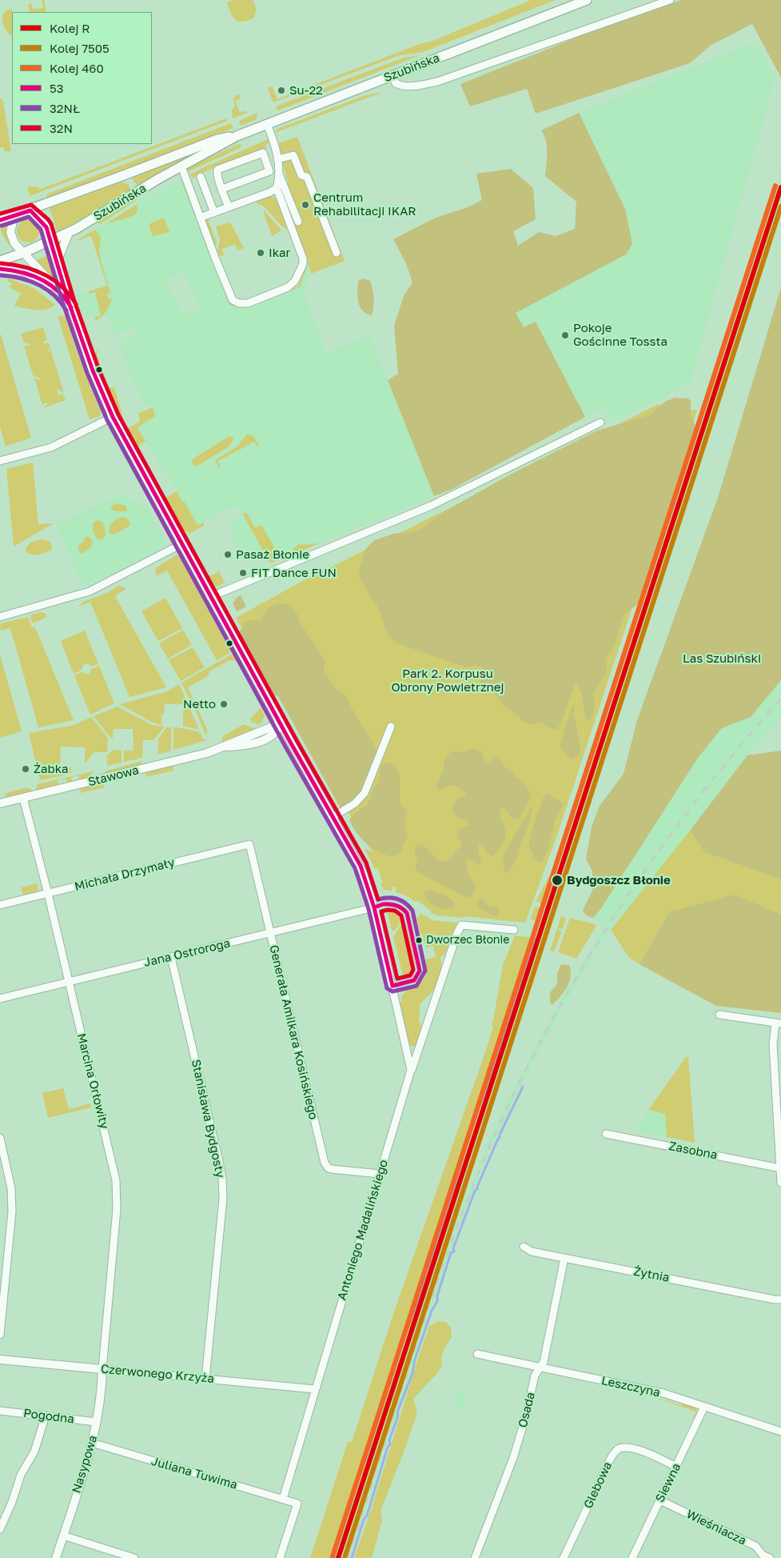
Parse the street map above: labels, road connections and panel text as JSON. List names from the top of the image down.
{
  "streets": {
    "main road": ["Szubińska"],
    "street": [
      "Stawowa",
      "Michała Drzymały",
      "Jana Ostroroga",
      "Generała Amilkara Kosińskiego",
      "Marcina Orłowity",
      "Stanisława Bydgosty",
      "Zasobna",
      "Antoniego Madalińskiego",
      "Żytnia",
      "Czerwonego Krzyża",
      "Leszczyna",
      "Osada",
      "Pogodna",
      "Nasypowa",
      "Juliana Tuwima",
      "Siewna",
      "Glebowa",
      "Wieśniacza"
    ]
  },
  "crossings": [
    ["Stawowa", "Marcina Orłowity"],
    ["Stawowa", "Antoniego Madalińskiego"],
    ["Michała Drzymały", "Generała Amilkara Kosińskiego"],
    ["Michała Drzymały", "Marcina Orłowity"],
    ["Jana Ostroroga", "Generała Amilkara Kosińskiego"],
    ["Jana Ostroroga", "Marcina Orłowity"],
    ["Jana Ostroroga", "Stanisława Bydgosty"],
    ["Jana Ostroroga", "Antoniego Madalińskiego"],
    ["Generała Amilkara Kosińskiego", "Antoniego Madalińskiego"],
    ["Marcina Orłowity", "Czerwonego Krzyża"],
    ["Marcina Orłowity", "Nasypowa"],
    ["Stanisława Bydgosty", "Czerwonego Krzyża"],
    ["Antoniego Madalińskiego", "Czerwonego Krzyża"],
    ["Antoniego Madalińskiego", "Juliana Tuwima"],
    ["Żytnia", "Osada"],
    ["Czerwonego Krzyża", "Nasypowa"],
    ["Leszczyna", "Osada"],
    ["Leszczyna", "Siewna"],
    ["Pogodna", "Nasypowa"],
    ["Nasypowa", "Juliana Tuwima"],
    ["Siewna", "Glebowa"],
    ["Siewna", "Wieśniacza"]
  ],
  "parks": ["Las Szubiński", "Park 2. Korpusu Obrony Powietrznej"],
  "places": [
    "Su-22",
    "Centrum Rehabilitacji IKAR",
    "Ikar",
    "Pokoje Gościnne Tossta",
    "Pasaż Błonie",
    "FIT Dance FUN",
    "Netto",
    "Żabka",
    "Bydgoszcz Błonie",
    "Dworzec Błonie"
  ],
  "lines": [
    "rail line 460",
    "rail line R",
    "transit line 32N",
    "rail line 7505",
    "transit line 53",
    "transit line 32NŁ"
  ],
  "legend": [
    "Kolej R",
    "Kolej 7505",
    "Kolej 460",
    "53",
    "32NŁ",
    "32N"
  ]
}
